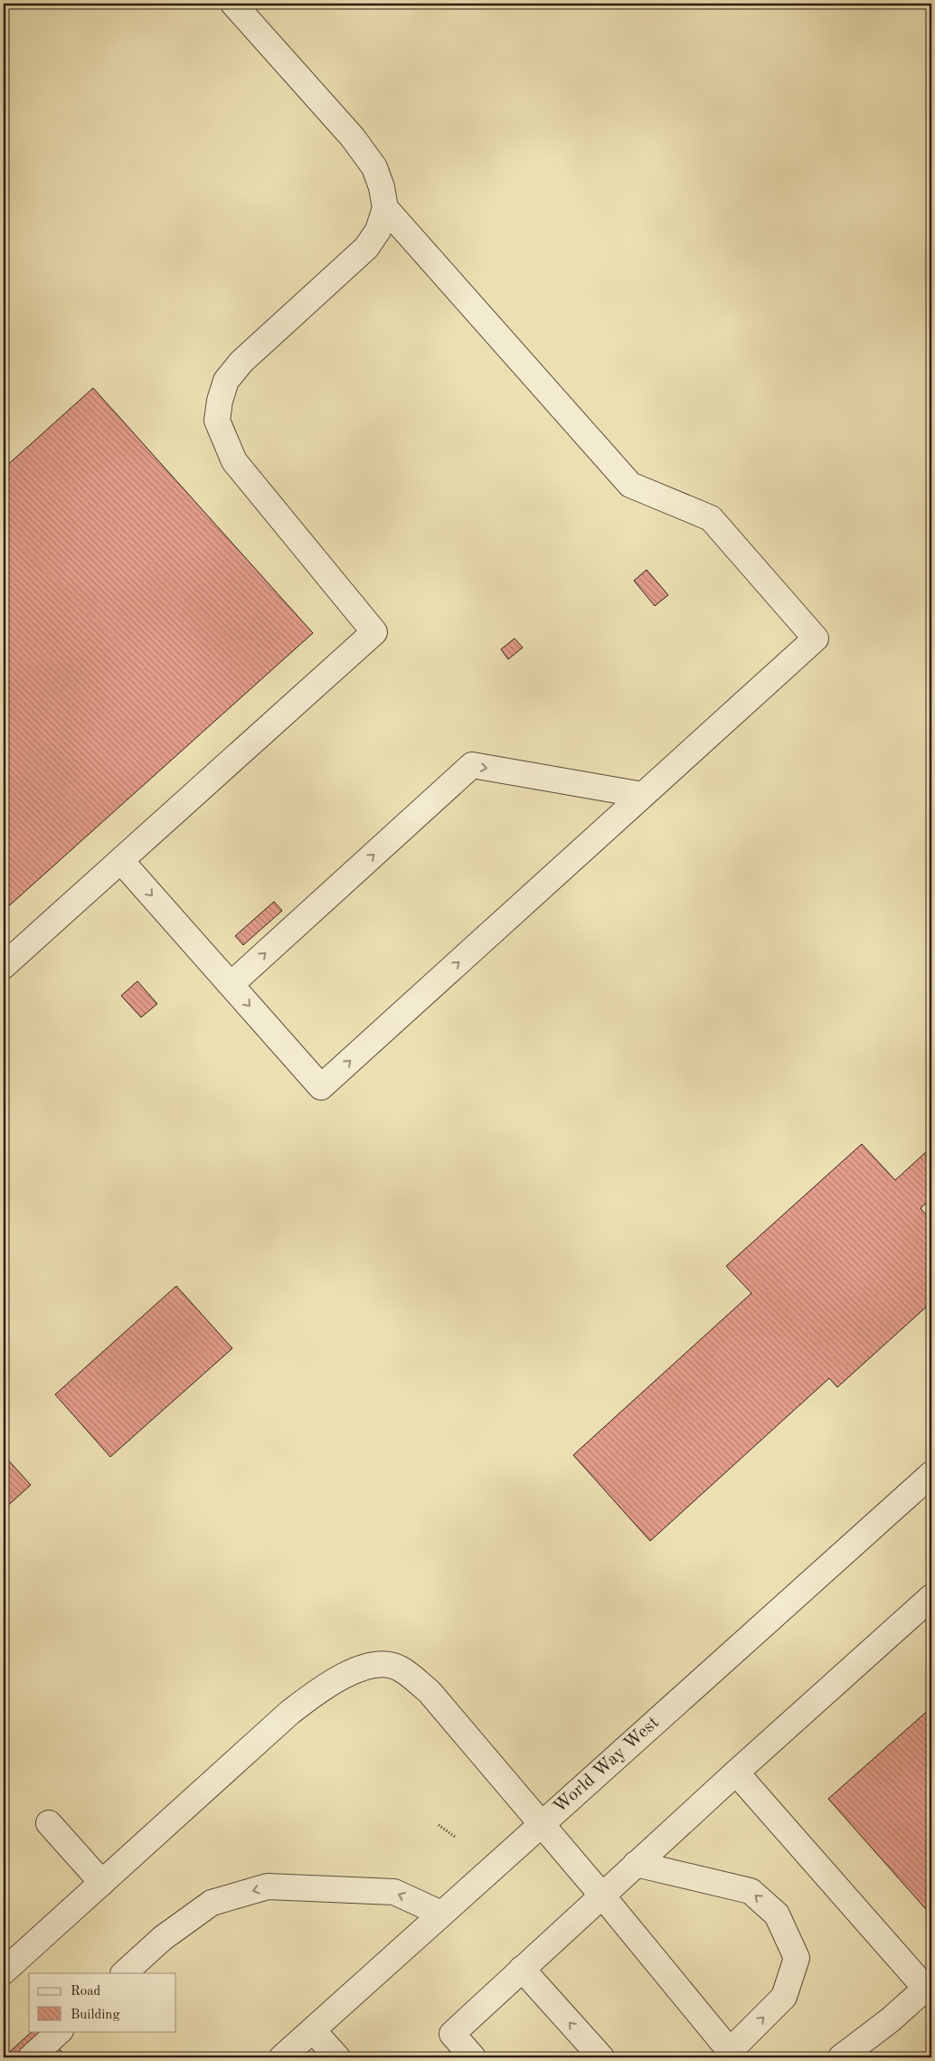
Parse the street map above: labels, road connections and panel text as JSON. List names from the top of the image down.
{
  "streets": {
    "street": ["World Way West"]
  },
  "legend": ["Road", "Building"]
}
